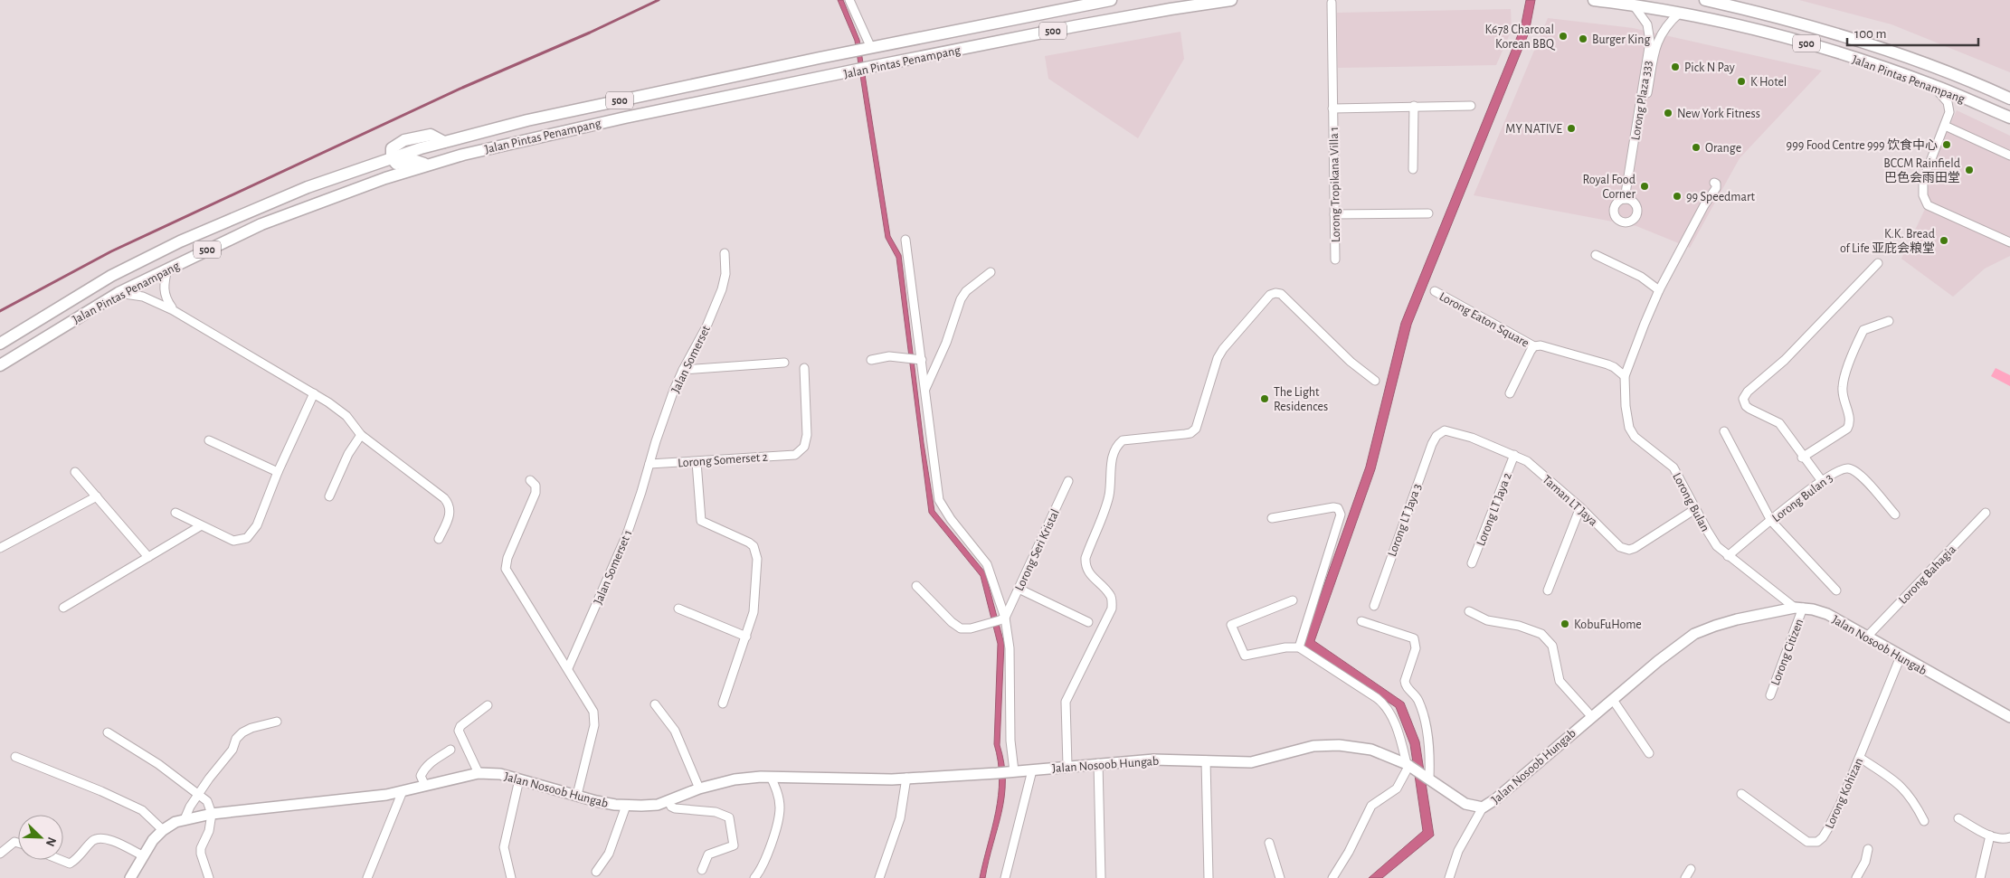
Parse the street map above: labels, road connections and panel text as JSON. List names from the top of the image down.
{
  "streets": {
    "main road": ["500", "Jalan Pintas Penampang", "Jalan Nosoob Hungab"],
    "street": [
      "Lorong Plaza 333",
      "Lorong Tropikana Villa 1",
      "Lorong Eaton Square",
      "Jalan Somerset",
      "Lorong Somerset 2",
      "Lorong Bulan 3",
      "Taman LT Jaya",
      "Lorong Bulan",
      "Lorong LT Jaya 2",
      "Lorong LT Jaya 3",
      "Lorong Seri Kristal",
      "Jalan Somerset 1",
      "Lorong Bahagia",
      "Lorong Citizen",
      "Lorong Kohizan"
    ]
  },
  "crossings": [
    ["Jalan Pintas Penampang", "Lorong Plaza 333"],
    ["Jalan Somerset", "Lorong Somerset 2"],
    ["Jalan Somerset", "Jalan Somerset 1"],
    ["Lorong Somerset 2", "Jalan Somerset 1"],
    ["Lorong Bulan 3", "Lorong Bulan"],
    ["Taman LT Jaya", "Lorong Bulan"],
    ["Taman LT Jaya", "Lorong LT Jaya 2"],
    ["Taman LT Jaya", "Lorong LT Jaya 3"],
    ["Lorong Bulan", "Jalan Nosoob Hungab"],
    ["Lorong Bulan", "Lorong Citizen"],
    ["Lorong Bahagia", "Jalan Nosoob Hungab"],
    ["Jalan Nosoob Hungab", "Lorong Citizen"],
    ["Jalan Nosoob Hungab", "Lorong Kohizan"]
  ],
  "places": [
    "K678 Charcoal Korean BBQ",
    "Burger King",
    "Pick N Pay",
    "K Hotel",
    "New York Fitness",
    "MY NATIVE",
    "999 Food Centre 999 饮食中心",
    "Orange",
    "BCCM Rainfield 巴色会雨田堂",
    "Royal Food Corner",
    "99 Speedmart",
    "K.K. Bread of Life 亚庇会粮堂",
    "The Light Residences",
    "KobuFuHome"
  ],
  "scale_bar": "100 m",
  "north": "bottom right"
}
